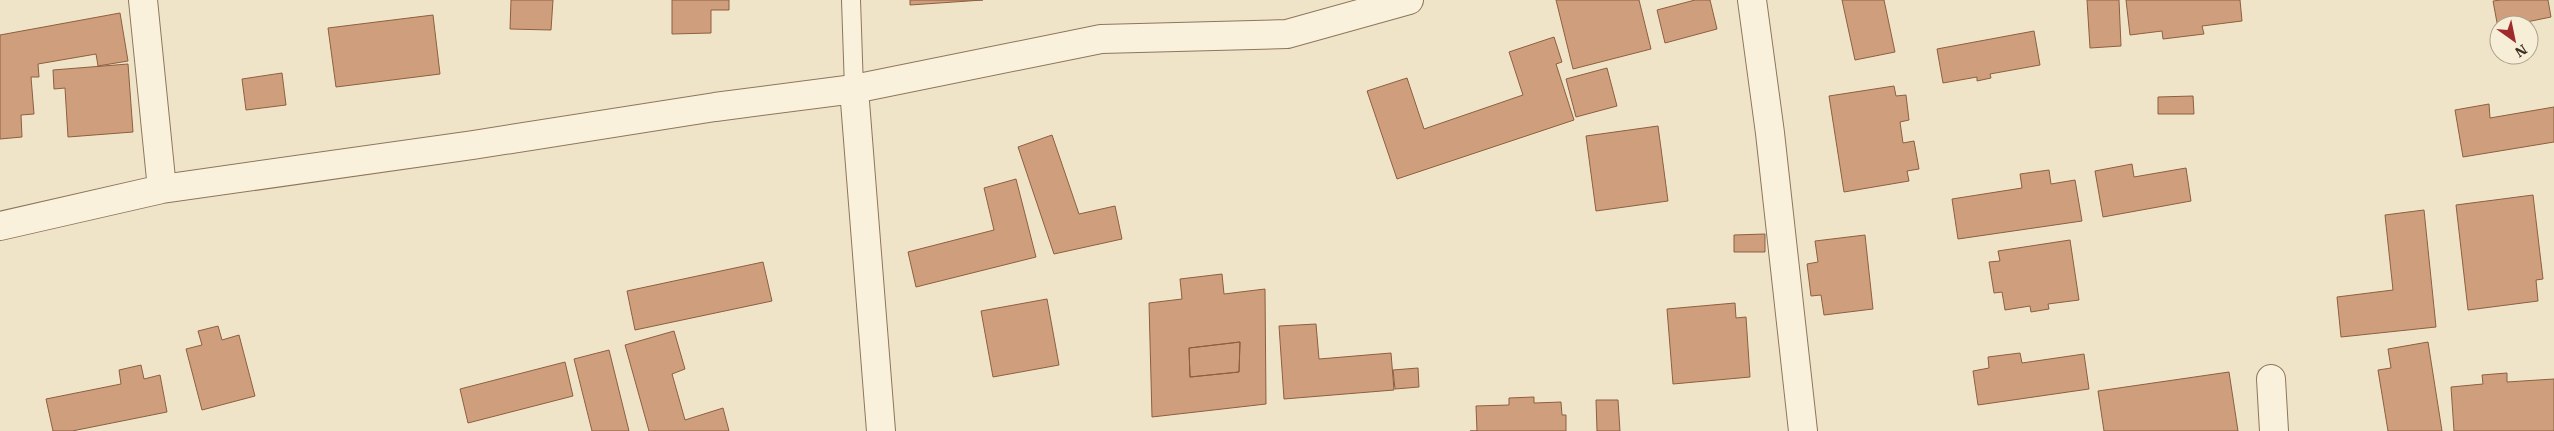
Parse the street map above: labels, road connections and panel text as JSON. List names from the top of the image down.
{
  "north": "bottom right"
}
